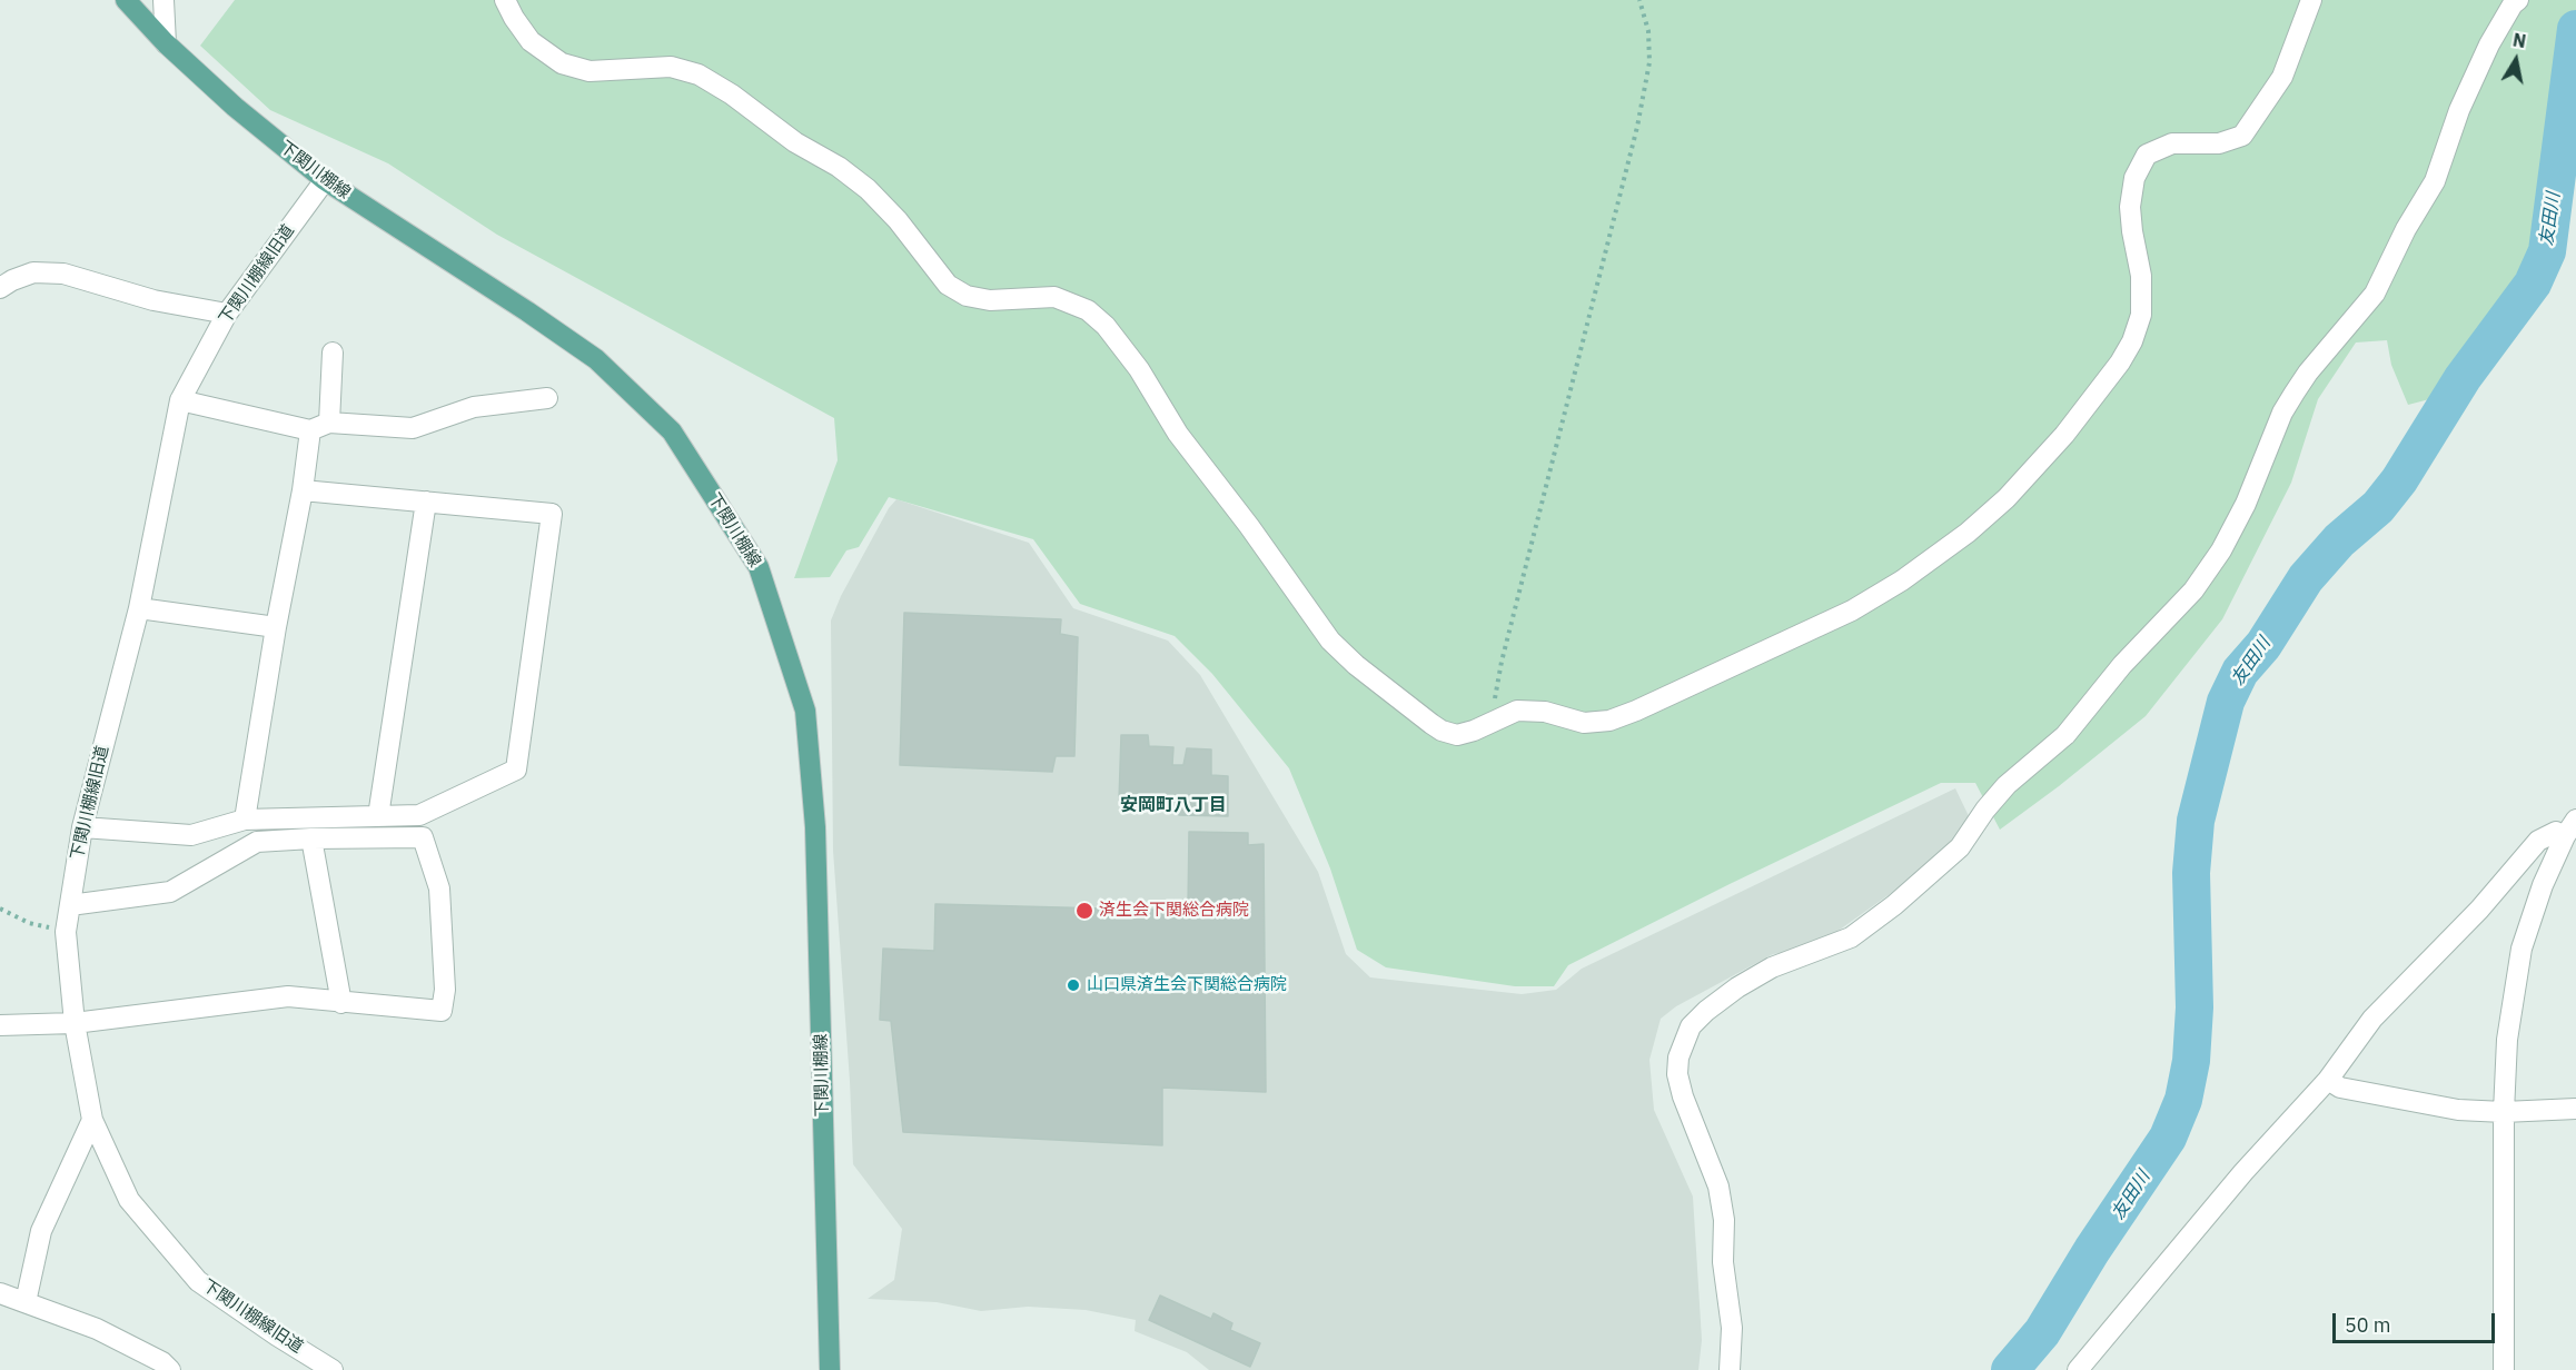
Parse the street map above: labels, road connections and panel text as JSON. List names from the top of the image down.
{
  "streets": {
    "main road": ["下関川棚線"],
    "street": ["下関川棚線旧道"]
  },
  "crossings": [
    ["下関川棚線", "下関川棚線旧道"]
  ],
  "districts": ["安岡町八丁目"],
  "water": ["友田川"],
  "places": ["済生会下関総合病院", "山口県済生会下関総合病院"],
  "scale_bar": "50 m",
  "north": "top"
}
